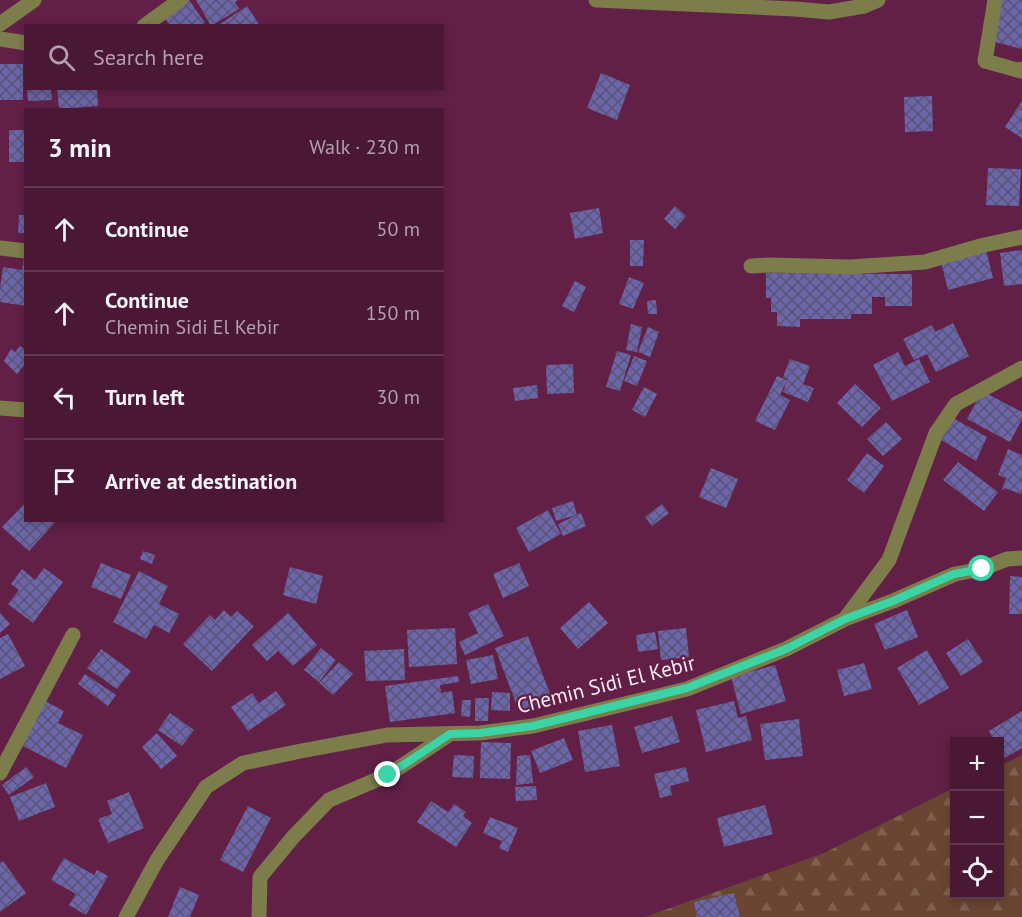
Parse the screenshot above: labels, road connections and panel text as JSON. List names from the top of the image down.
{
  "streets": {
    "street": ["Chemin Sidi El Kebir"]
  },
  "page": {
    "search": "Search here",
    "heading": ["3 min", "Walk · 230 m"],
    "list": [
      ["Continue", "50 m"],
      ["Continue", "Chemin Sidi El Kebir", "150 m"],
      ["Turn left", "30 m"],
      "Arrive at destination"
    ],
    "map_buttons": ["+", "−"]
  }
}
